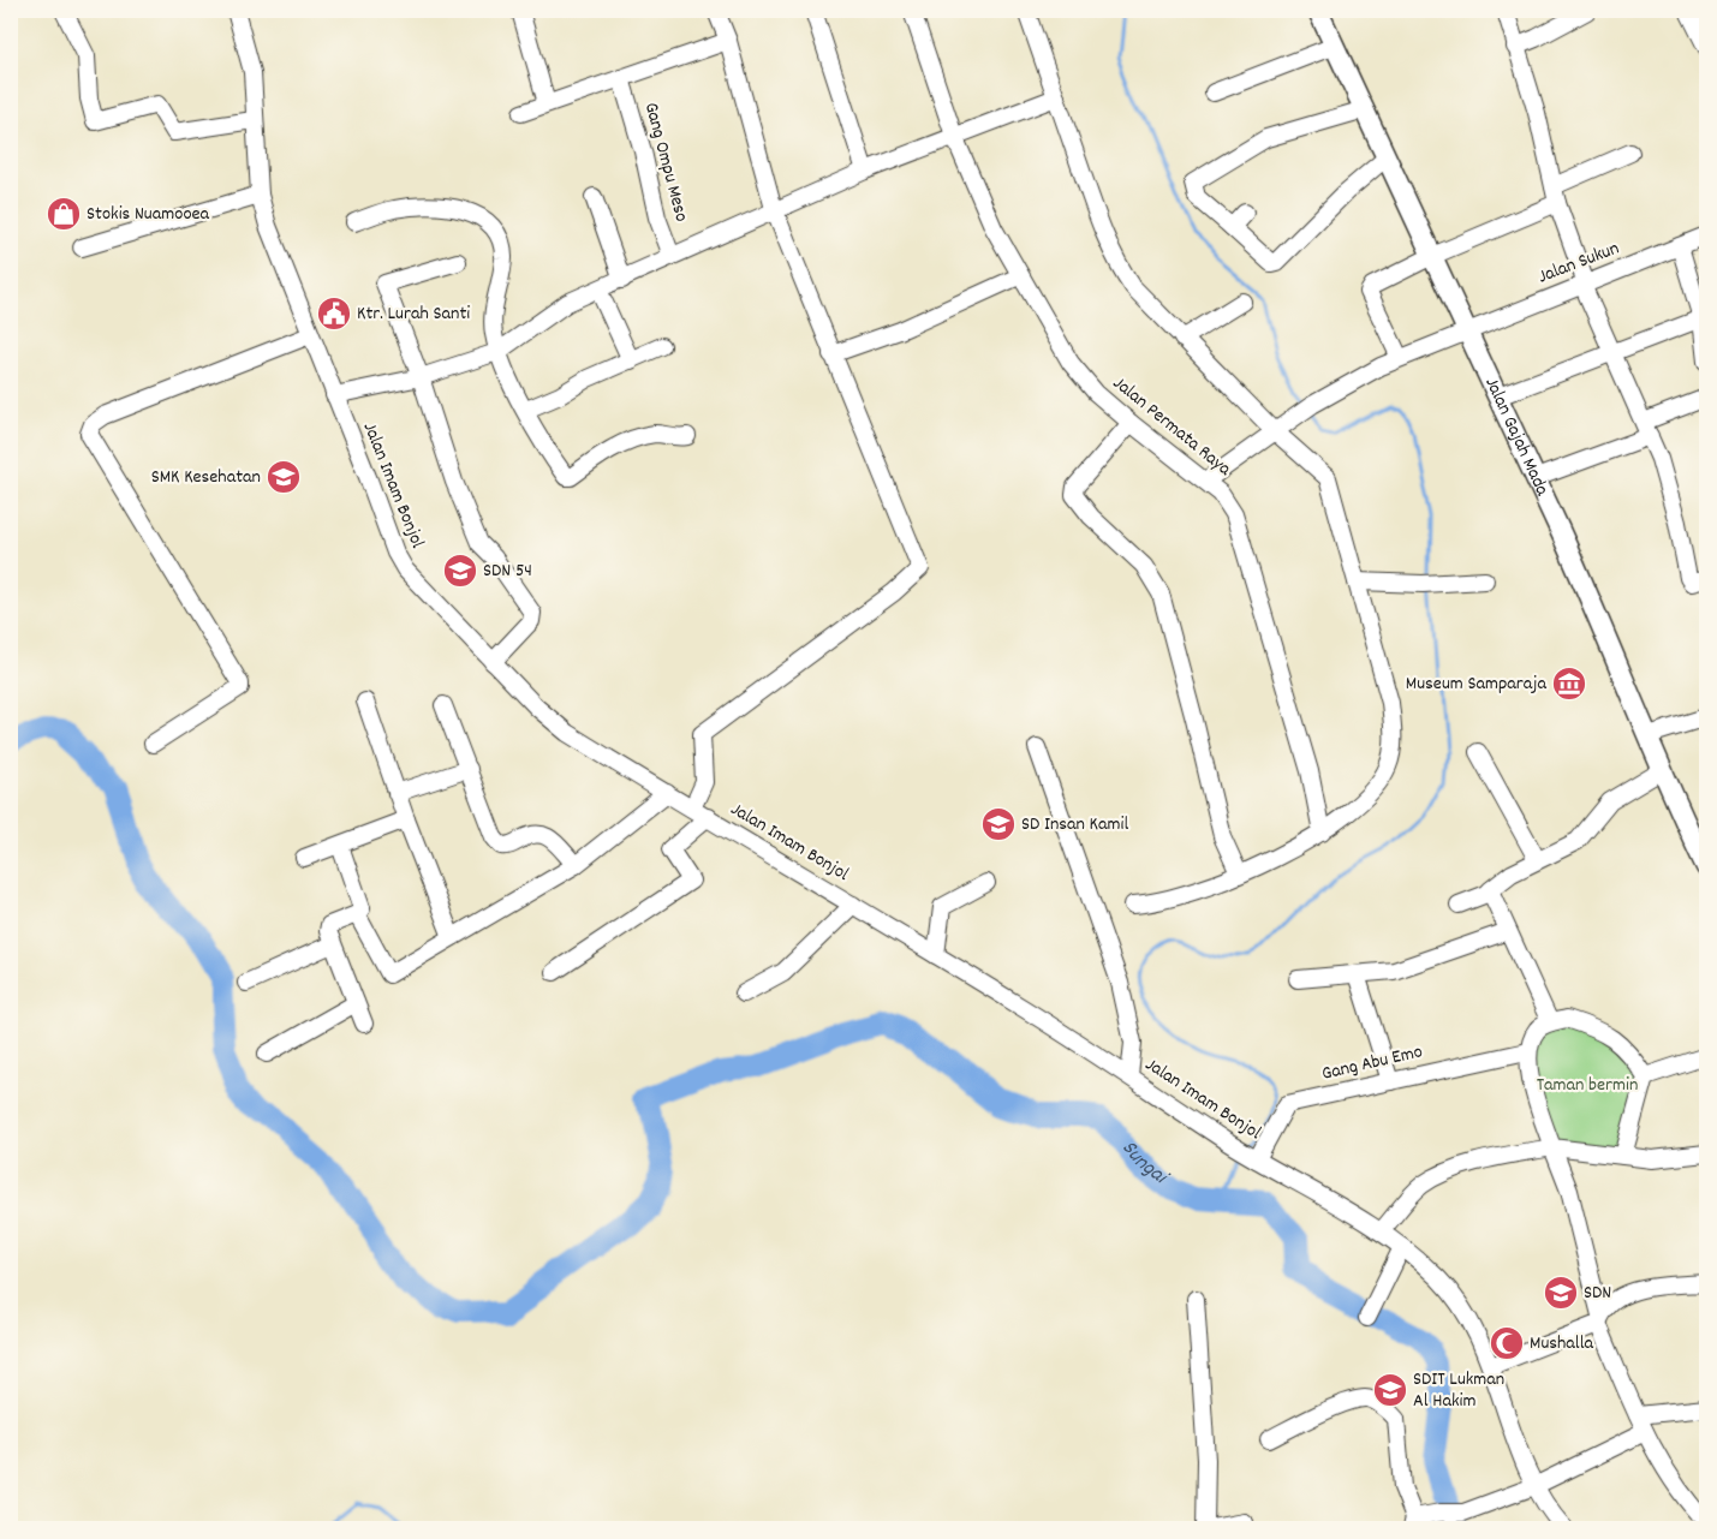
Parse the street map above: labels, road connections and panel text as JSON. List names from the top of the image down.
{
  "streets": {
    "main road": ["Jalan Gajah Mada"],
    "street": [
      "Gang Ompu Meso",
      "Jalan Sukun",
      "Jalan Permata Raya",
      "Jalan Imam Bonjol",
      "Gang Abu Emo"
    ]
  },
  "crossings": [
    ["Jalan Sukun", "Jalan Permata Raya"],
    ["Jalan Sukun", "Jalan Gajah Mada"],
    ["Jalan Imam Bonjol", "Gang Abu Emo"]
  ],
  "water": ["Sungai"],
  "parks": ["Taman bermin"],
  "places": {
    "shop": ["Stokis Nuamooea"],
    "public building": ["Ktr. Lurah Santi"],
    "school or university": [
      "SMK Kesehatan",
      "SDN 54",
      "SD Insan Kamil",
      "SDN",
      "SDIT Lukman Al Hakim"
    ],
    "museum": ["Museum Samparaja"],
    "mosque": ["Mushalla"]
  }
}
